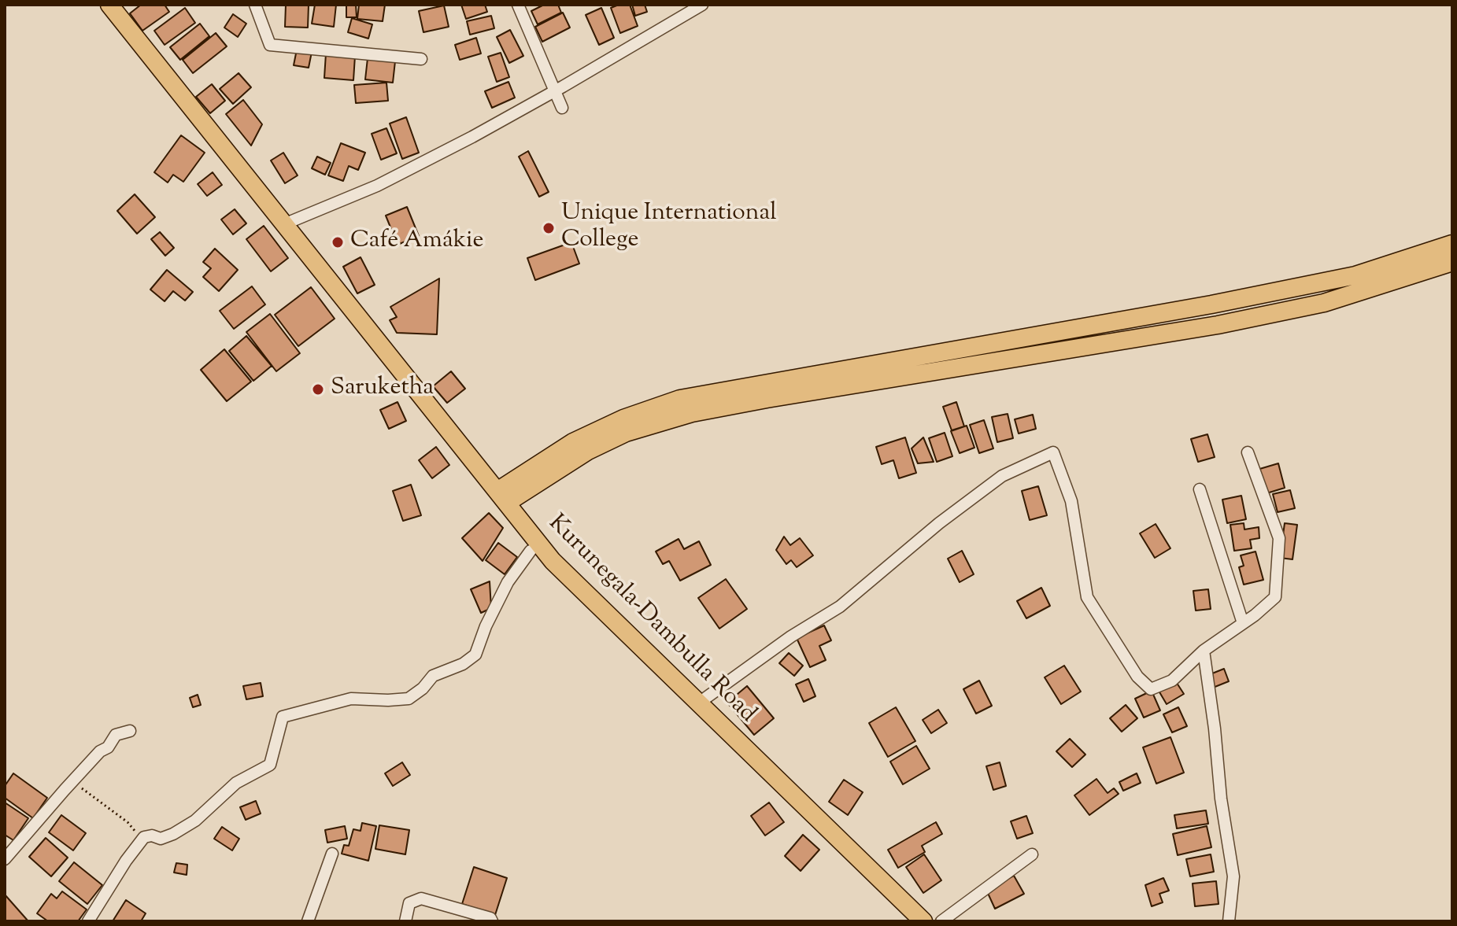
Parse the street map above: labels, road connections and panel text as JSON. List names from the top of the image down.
{
  "streets": {
    "highway": ["Kurunegala-Dambulla Road"]
  },
  "places": ["Unique International College", "Café Amákie", "Saruketha"]
}
